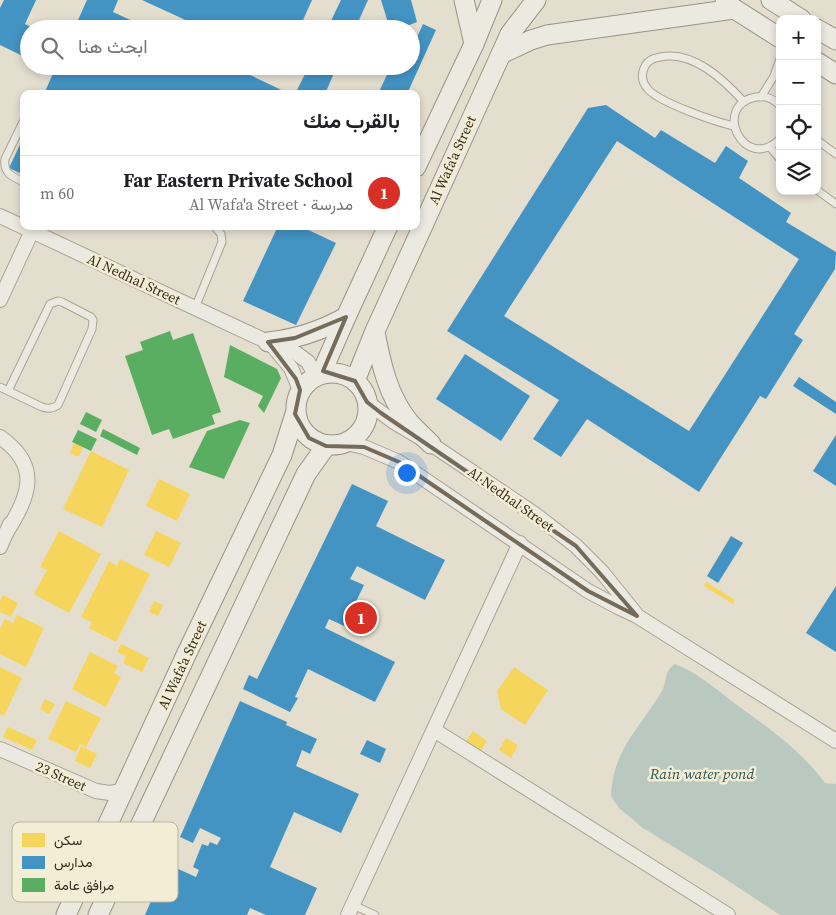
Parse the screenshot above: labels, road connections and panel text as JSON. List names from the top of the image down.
{
  "streets": {
    "street": ["Al Wafa'a Street", "Al Nedhal Street", "23 Street"]
  },
  "crossings": [
    ["Al Wafa'a Street", "Al Nedhal Street"],
    ["Al Wafa'a Street", "23 Street"]
  ],
  "water": ["Rain water pond"],
  "legend": ["سكن", "مدارس", "مرافق عامة"],
  "page": {
    "map_buttons": ["+", "−"],
    "search": "ابحث هنا",
    "heading": "بالقرب منك",
    "list": [
      {
        "mark": "1",
        "name": "Far Eastern Private School",
        "note": "مدرسة · Al Wafa'a Street",
        "value": "60 m"
      }
    ],
    "pins": "1"
  }
}
